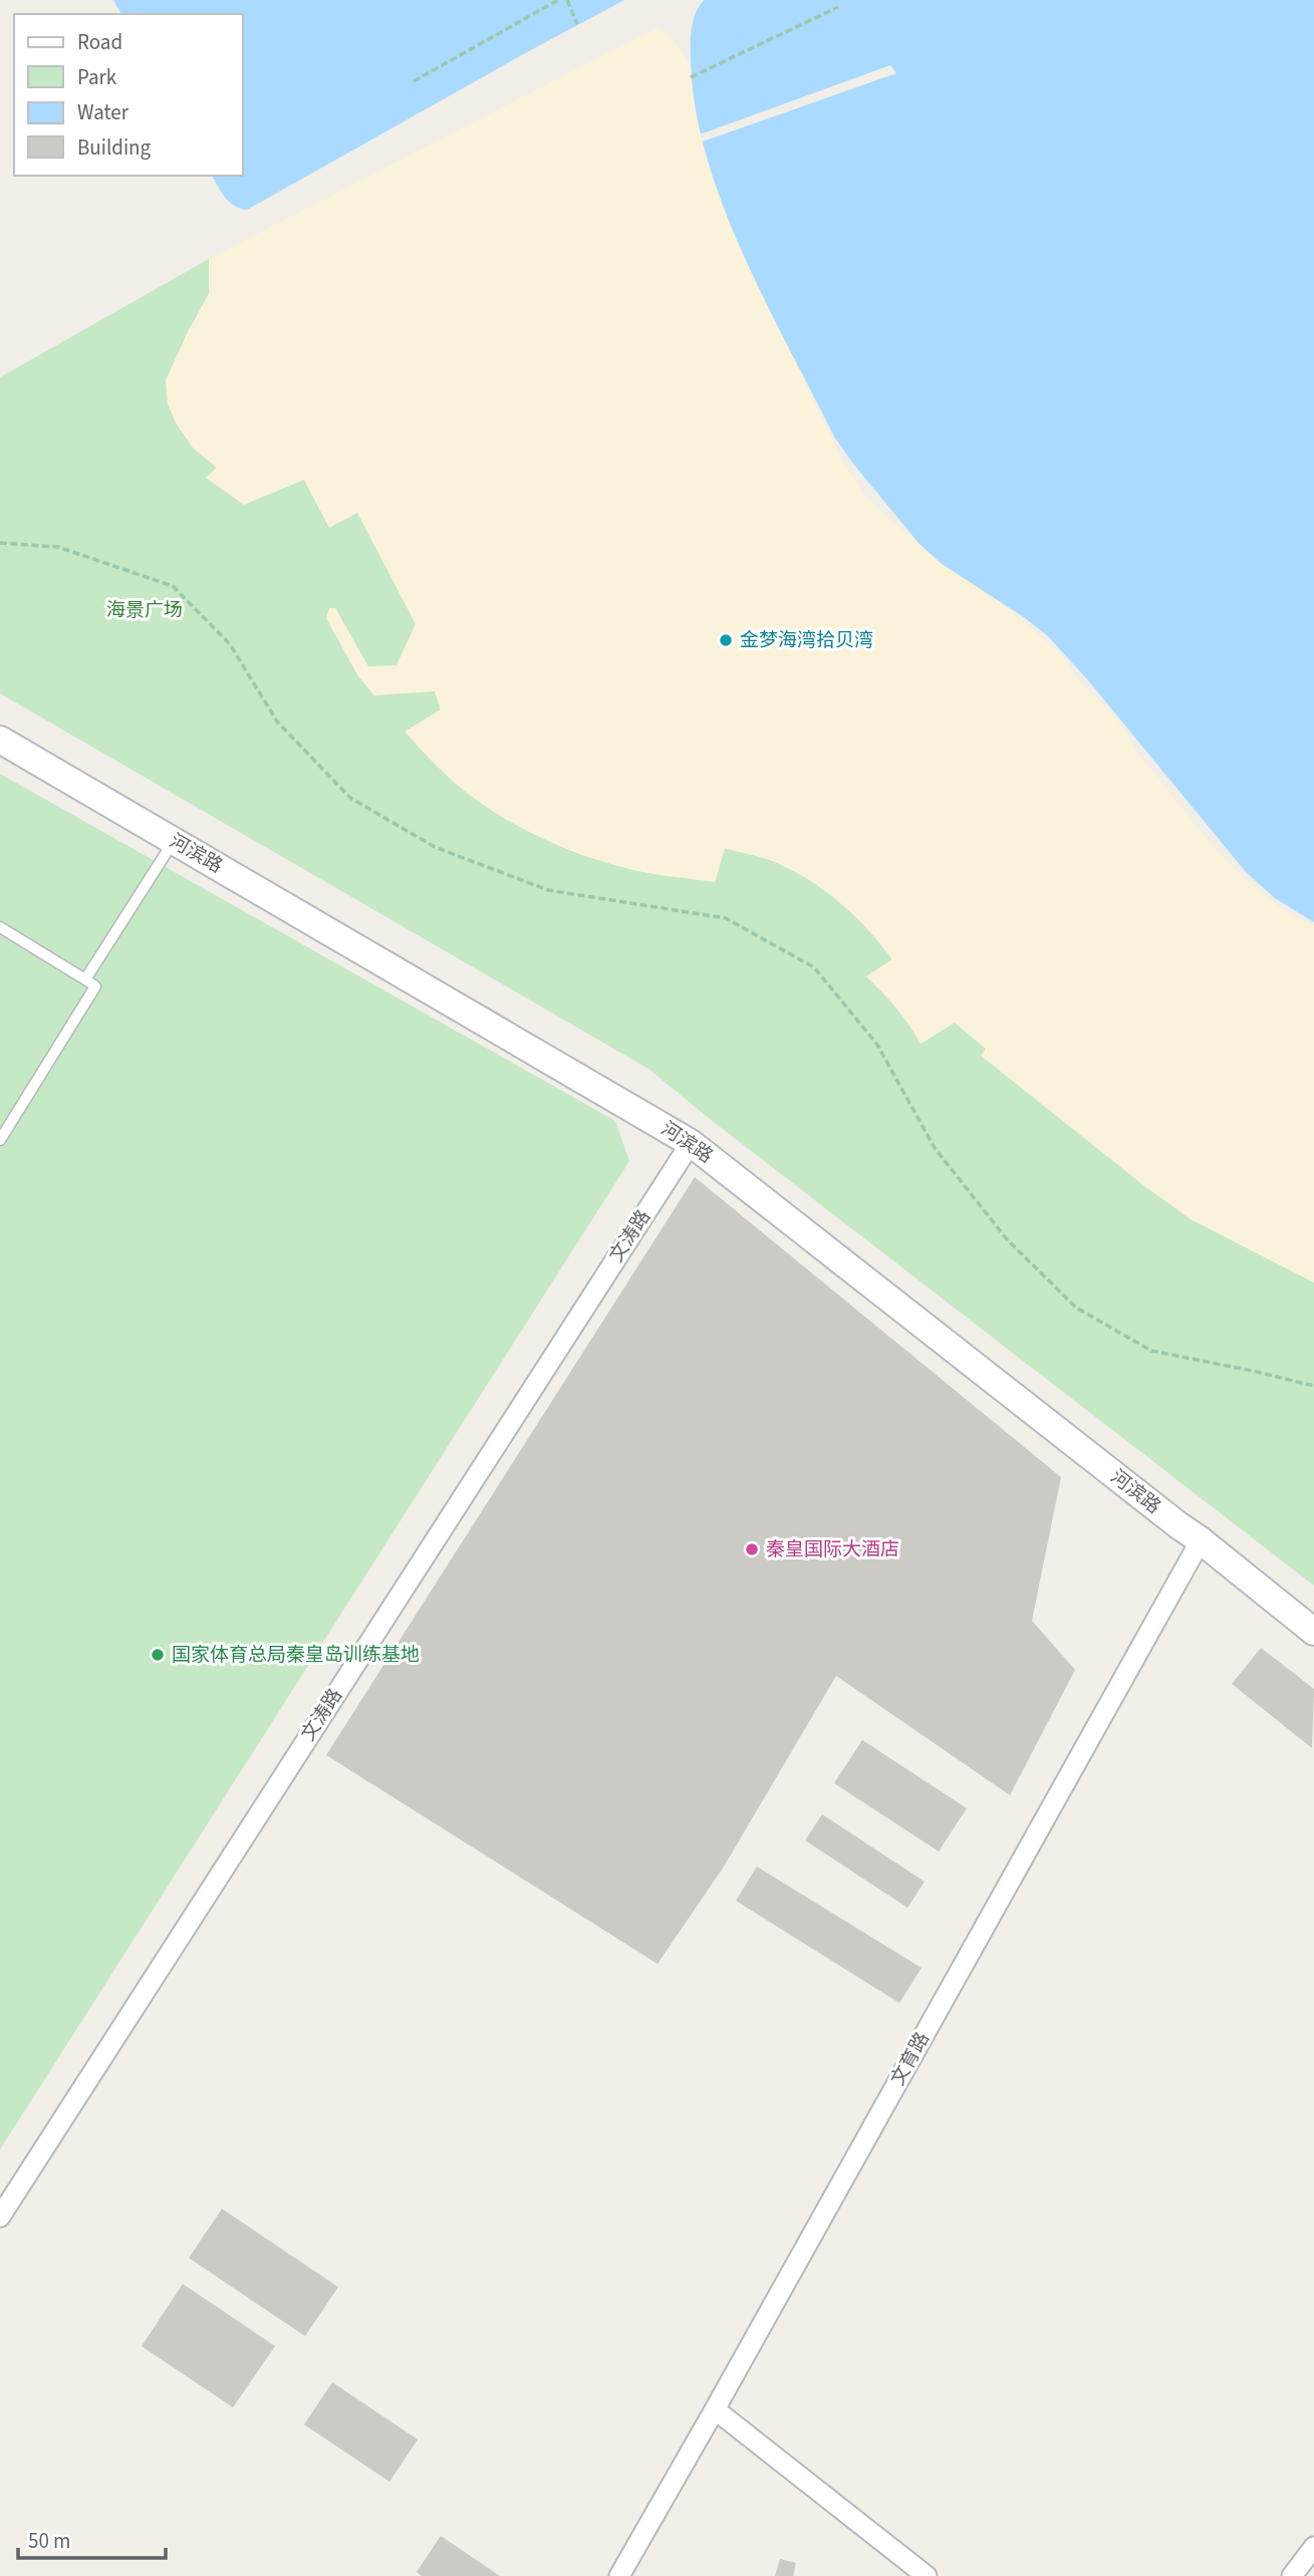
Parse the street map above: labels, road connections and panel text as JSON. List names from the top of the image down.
{
  "streets": {
    "street": ["河滨路", "文涛路", "文育路"]
  },
  "crossings": [
    ["河滨路", "文涛路"],
    ["河滨路", "文育路"]
  ],
  "parks": ["海景广场"],
  "places": ["金梦海湾拾贝湾", "秦皇国际大酒店", "国家体育总局秦皇岛训练基地"],
  "legend": [
    "Road",
    "Park",
    "Water",
    "Building"
  ],
  "scale_bar": "50 m"
}
